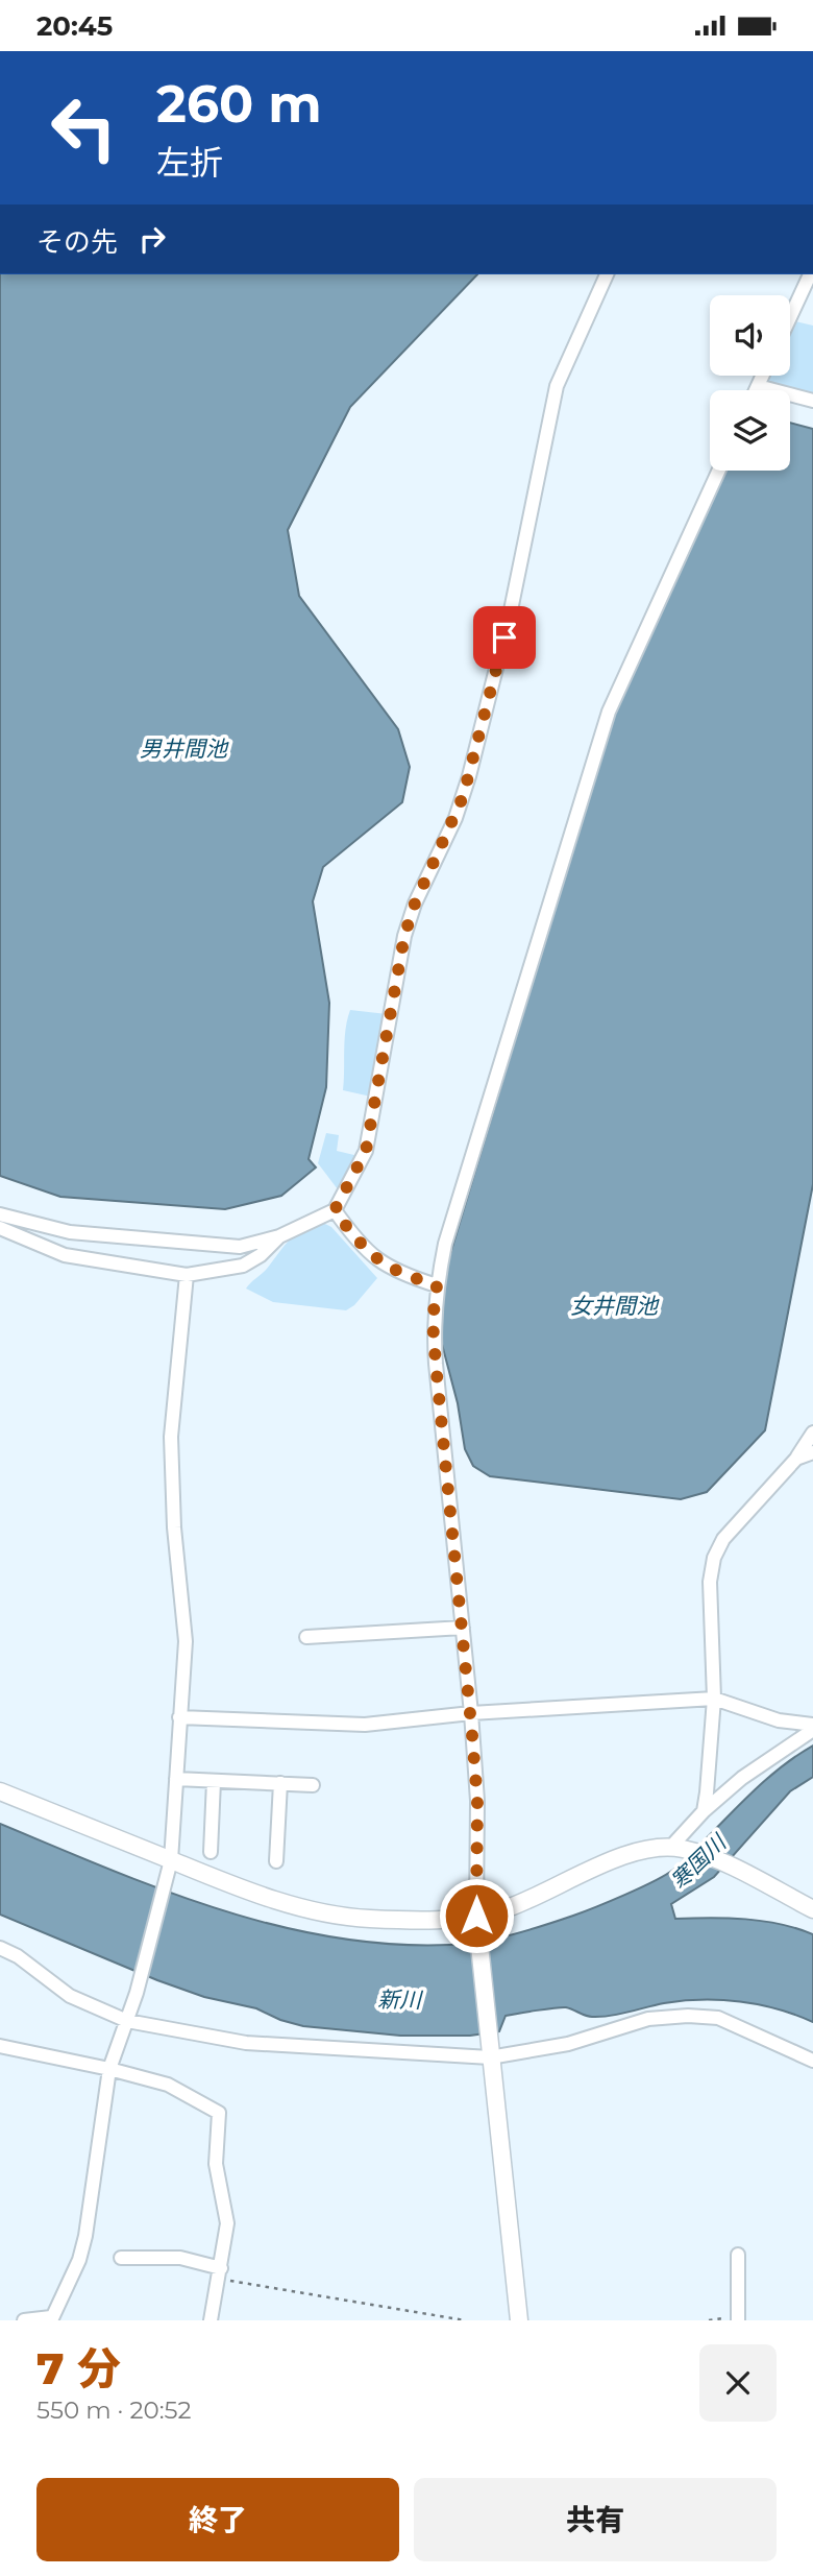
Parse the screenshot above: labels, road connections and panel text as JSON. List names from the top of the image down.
{
  "water": [
    "男井間池",
    "女井間池",
    "寒国川",
    "新川"
  ],
  "page": {
    "status": "20:45",
    "turn": ["260 m", "左折"],
    "then": "その先",
    "heading": ["7 分", "550 m · 20:52"],
    "buttons": ["終了", "共有"]
  }
}
